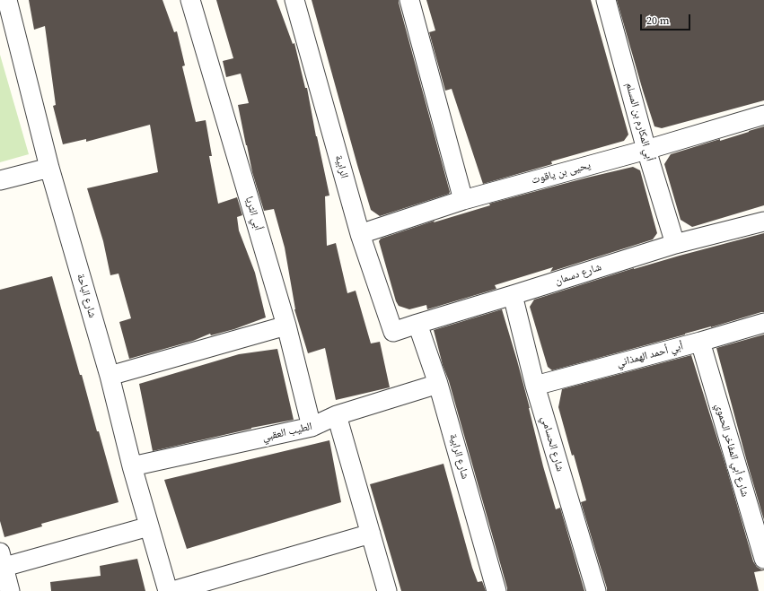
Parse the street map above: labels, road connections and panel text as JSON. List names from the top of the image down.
{
  "streets": {
    "street": [
      "أبي المكارم بن المسلم",
      "الرابية",
      "يحيى بن ياقوت",
      "أبي الثريا",
      "شارع دسمان",
      "شارع الباحة",
      "أبي أحمد الهمذاني",
      "الطيب العقبي",
      "شارع الحسامي",
      "شارع أبي المفاخر الحموي",
      "شارع الرابية"
    ]
  },
  "crossings": [
    ["أبي المكارم بن المسلم", "يحيى بن ياقوت"],
    ["أبي المكارم بن المسلم", "شارع دسمان"],
    ["الرابية", "يحيى بن ياقوت"],
    ["الرابية", "شارع دسمان"],
    ["أبي الثريا", "الطيب العقبي"],
    ["شارع دسمان", "شارع الحسامي"],
    ["شارع دسمان", "شارع الرابية"],
    ["شارع الباحة", "الطيب العقبي"],
    ["أبي أحمد الهمذاني", "شارع الحسامي"],
    ["أبي أحمد الهمذاني", "شارع أبي المفاخر الحموي"],
    ["الطيب العقبي", "شارع الرابية"]
  ],
  "scale_bar": "20 m"
}
